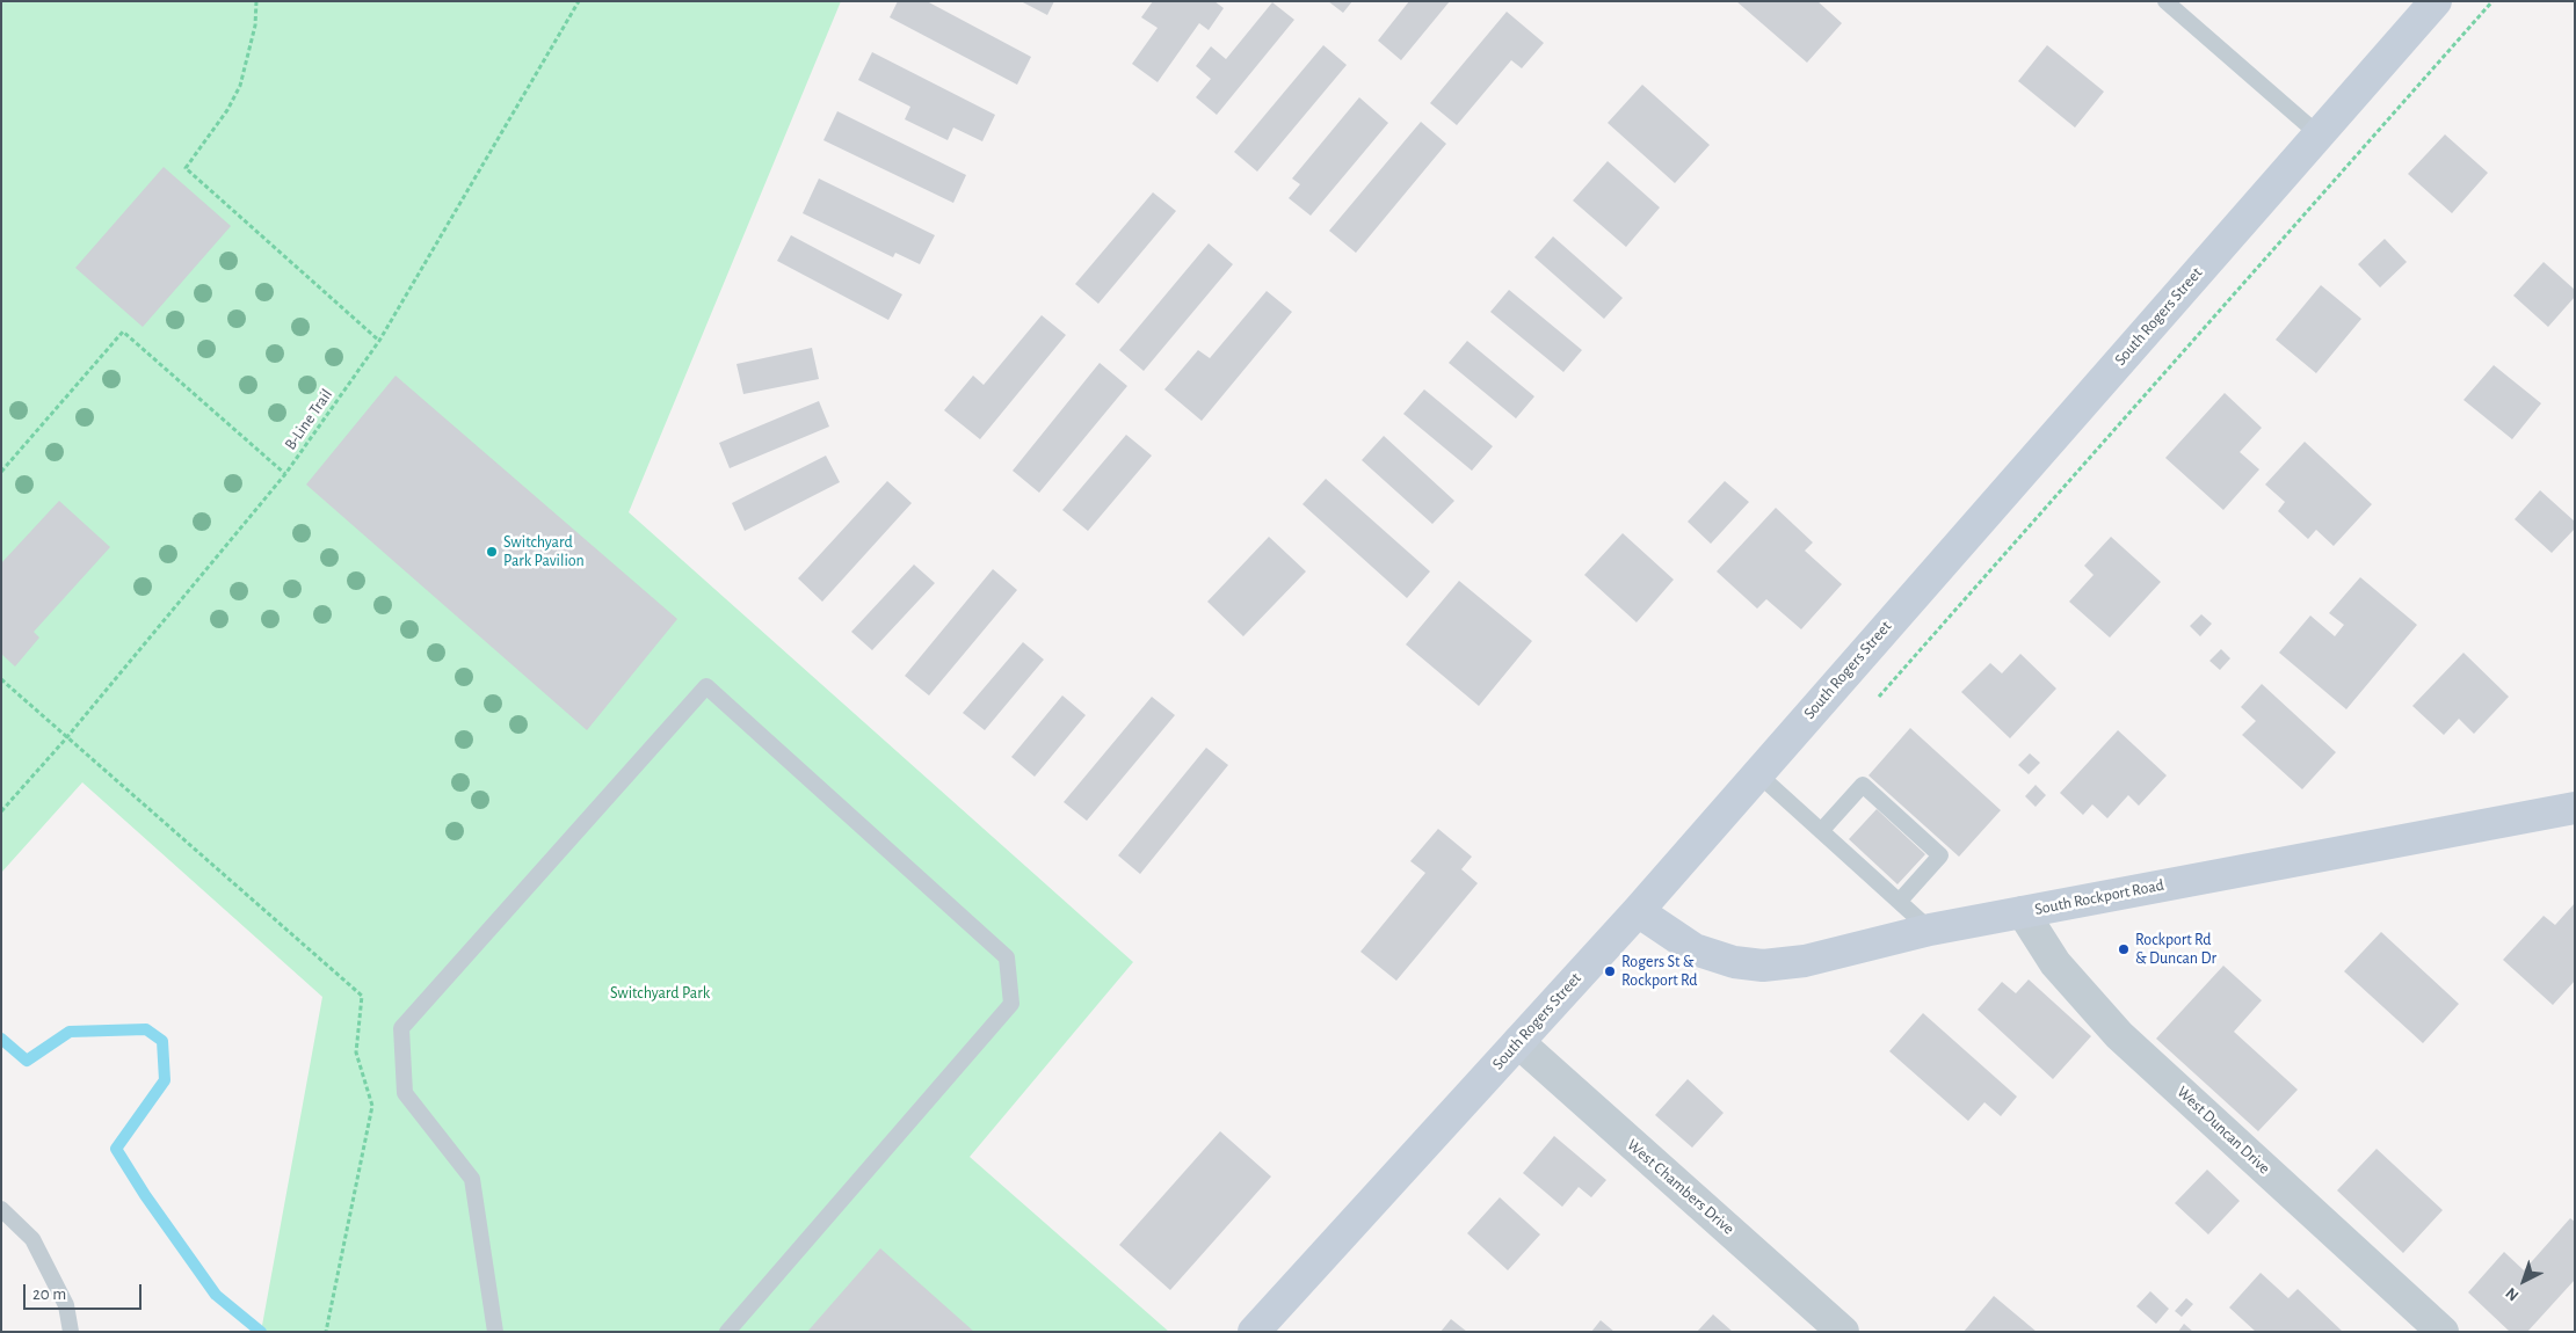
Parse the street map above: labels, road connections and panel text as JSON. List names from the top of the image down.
{
  "streets": {
    "street": [
      "South Rogers Street",
      "South Rockport Road",
      "West Duncan Drive",
      "West Chambers Drive"
    ],
    "path": ["B-Line Trail"]
  },
  "crossings": [
    ["South Rogers Street", "South Rockport Road"],
    ["South Rogers Street", "West Chambers Drive"],
    ["South Rockport Road", "West Duncan Drive"]
  ],
  "parks": ["Switchyard Park"],
  "places": ["Switchyard Park Pavilion", "Rockport Rd & Duncan Dr", "Rogers St & Rockport Rd"],
  "scale_bar": "20 m",
  "north": "bottom left"
}
